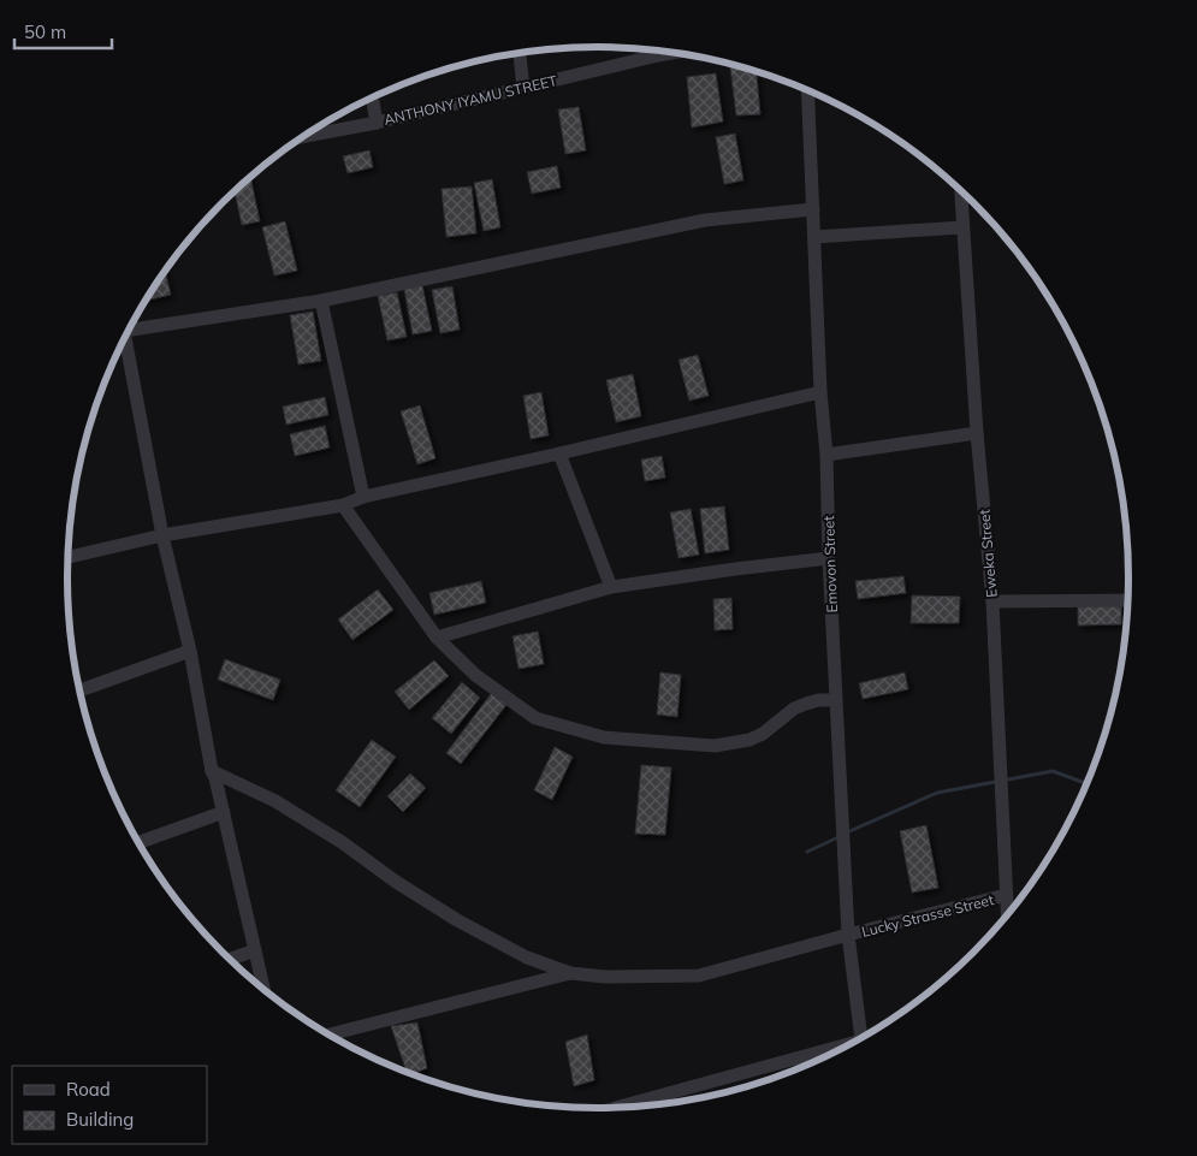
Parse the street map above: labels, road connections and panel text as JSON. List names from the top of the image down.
{
  "streets": {
    "street": [
      "ANTHONY IYAMU STREET",
      "Eweka Street",
      "Emovon Street",
      "Lucky Strasse Street"
    ]
  },
  "crossings": [
    ["Eweka Street", "Lucky Strasse Street"],
    ["Emovon Street", "Lucky Strasse Street"]
  ],
  "legend": ["Road", "Building"],
  "scale_bar": "50 m"
}
